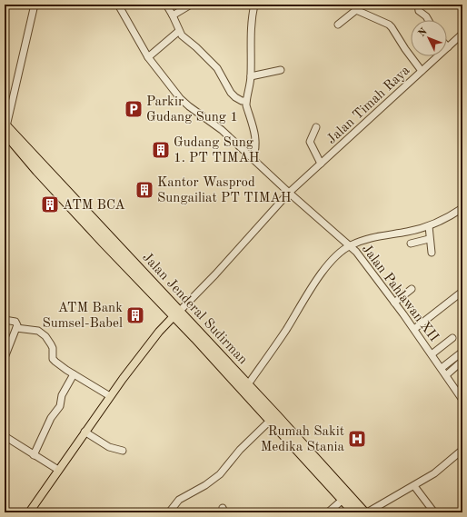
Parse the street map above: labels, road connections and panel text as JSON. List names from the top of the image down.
{
  "streets": {
    "highway": ["Jalan Jenderal Sudirman"],
    "street": ["Jalan Timah Raya", "Jalan Pahlawan XII"]
  },
  "crossings": [
    ["Jalan Timah Raya", "Jalan Pahlawan XII"],
    ["Jalan Timah Raya", "Jalan Jenderal Sudirman"]
  ],
  "places": {
    "parking": ["Parkir Gudang Sung 1"],
    "building": [
      "Gudang Sung 1. PT TIMAH",
      "Kantor Wasprod Sungailiat PT TIMAH",
      "ATM BCA",
      "ATM Bank Sumsel-Babel"
    ],
    "hospital": ["Rumah Sakit Medika Stania"]
  },
  "north": "top left"
}
